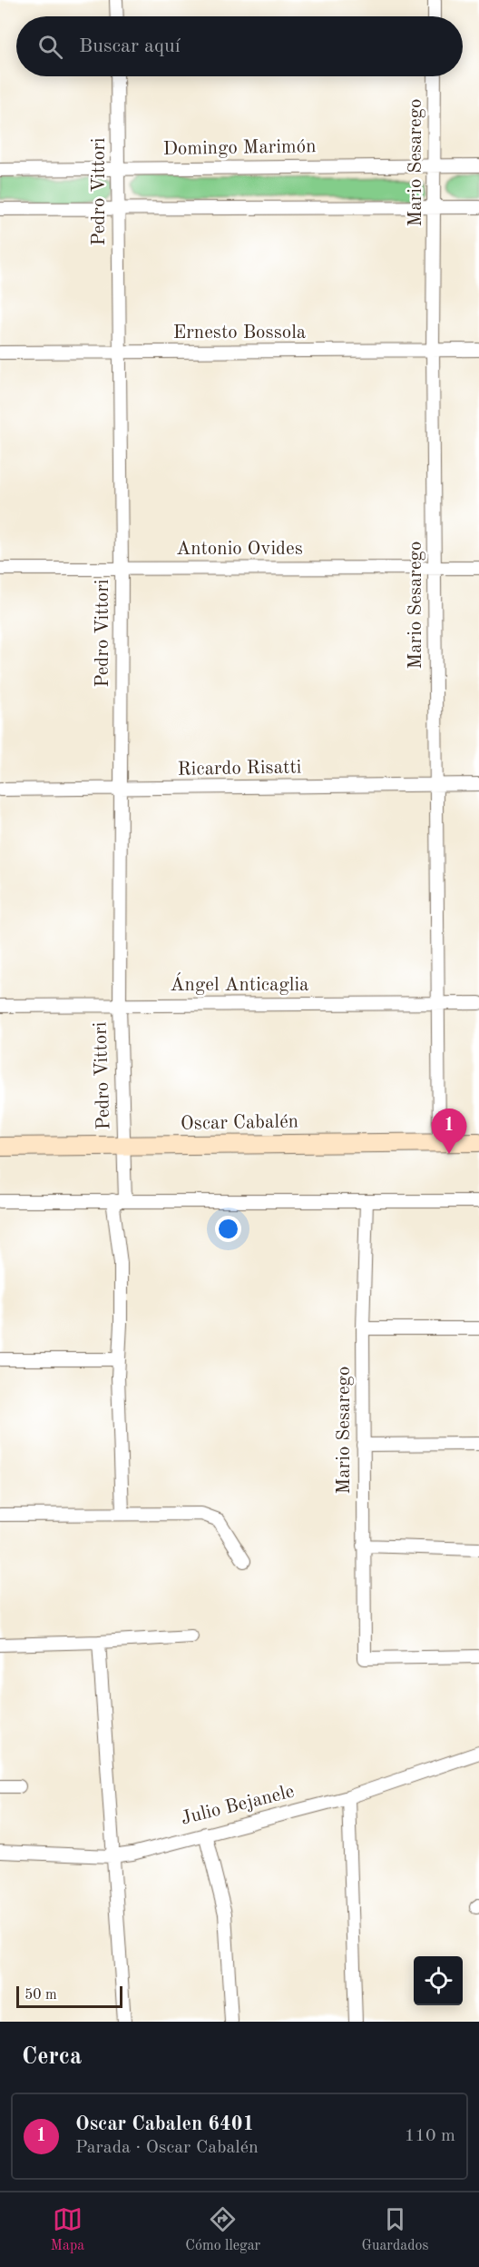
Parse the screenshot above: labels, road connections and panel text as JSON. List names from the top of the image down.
{
  "streets": {
    "main road": ["Oscar Cabalén"],
    "street": [
      "Domingo Marimón",
      "Mario Sesarego",
      "Pedro Vittori",
      "Ernesto Bossola",
      "Antonio Ovides",
      "Ricardo Risatti",
      "Ángel Anticaglia",
      "Julio Bejanele"
    ]
  },
  "crossings": [
    ["Domingo Marimón", "Mario Sesarego"],
    ["Domingo Marimón", "Pedro Vittori"],
    ["Mario Sesarego", "Ernesto Bossola"],
    ["Mario Sesarego", "Antonio Ovides"],
    ["Mario Sesarego", "Ricardo Risatti"],
    ["Mario Sesarego", "Ángel Anticaglia"],
    ["Mario Sesarego", "Oscar Cabalén"],
    ["Pedro Vittori", "Ernesto Bossola"],
    ["Pedro Vittori", "Antonio Ovides"],
    ["Pedro Vittori", "Ricardo Risatti"],
    ["Pedro Vittori", "Ángel Anticaglia"],
    ["Pedro Vittori", "Oscar Cabalén"]
  ],
  "scale_bar": "50 m",
  "page": {
    "search": "Buscar aquí",
    "pins": "1",
    "scale": "50 m",
    "heading": "Cerca",
    "list": [
      {
        "mark": "1",
        "name": "Oscar Cabalen 6401",
        "note": "Parada · Oscar Cabalén",
        "value": "110 m"
      }
    ],
    "nav": ["Mapa", "Cómo llegar", "Guardados"]
  }
}
